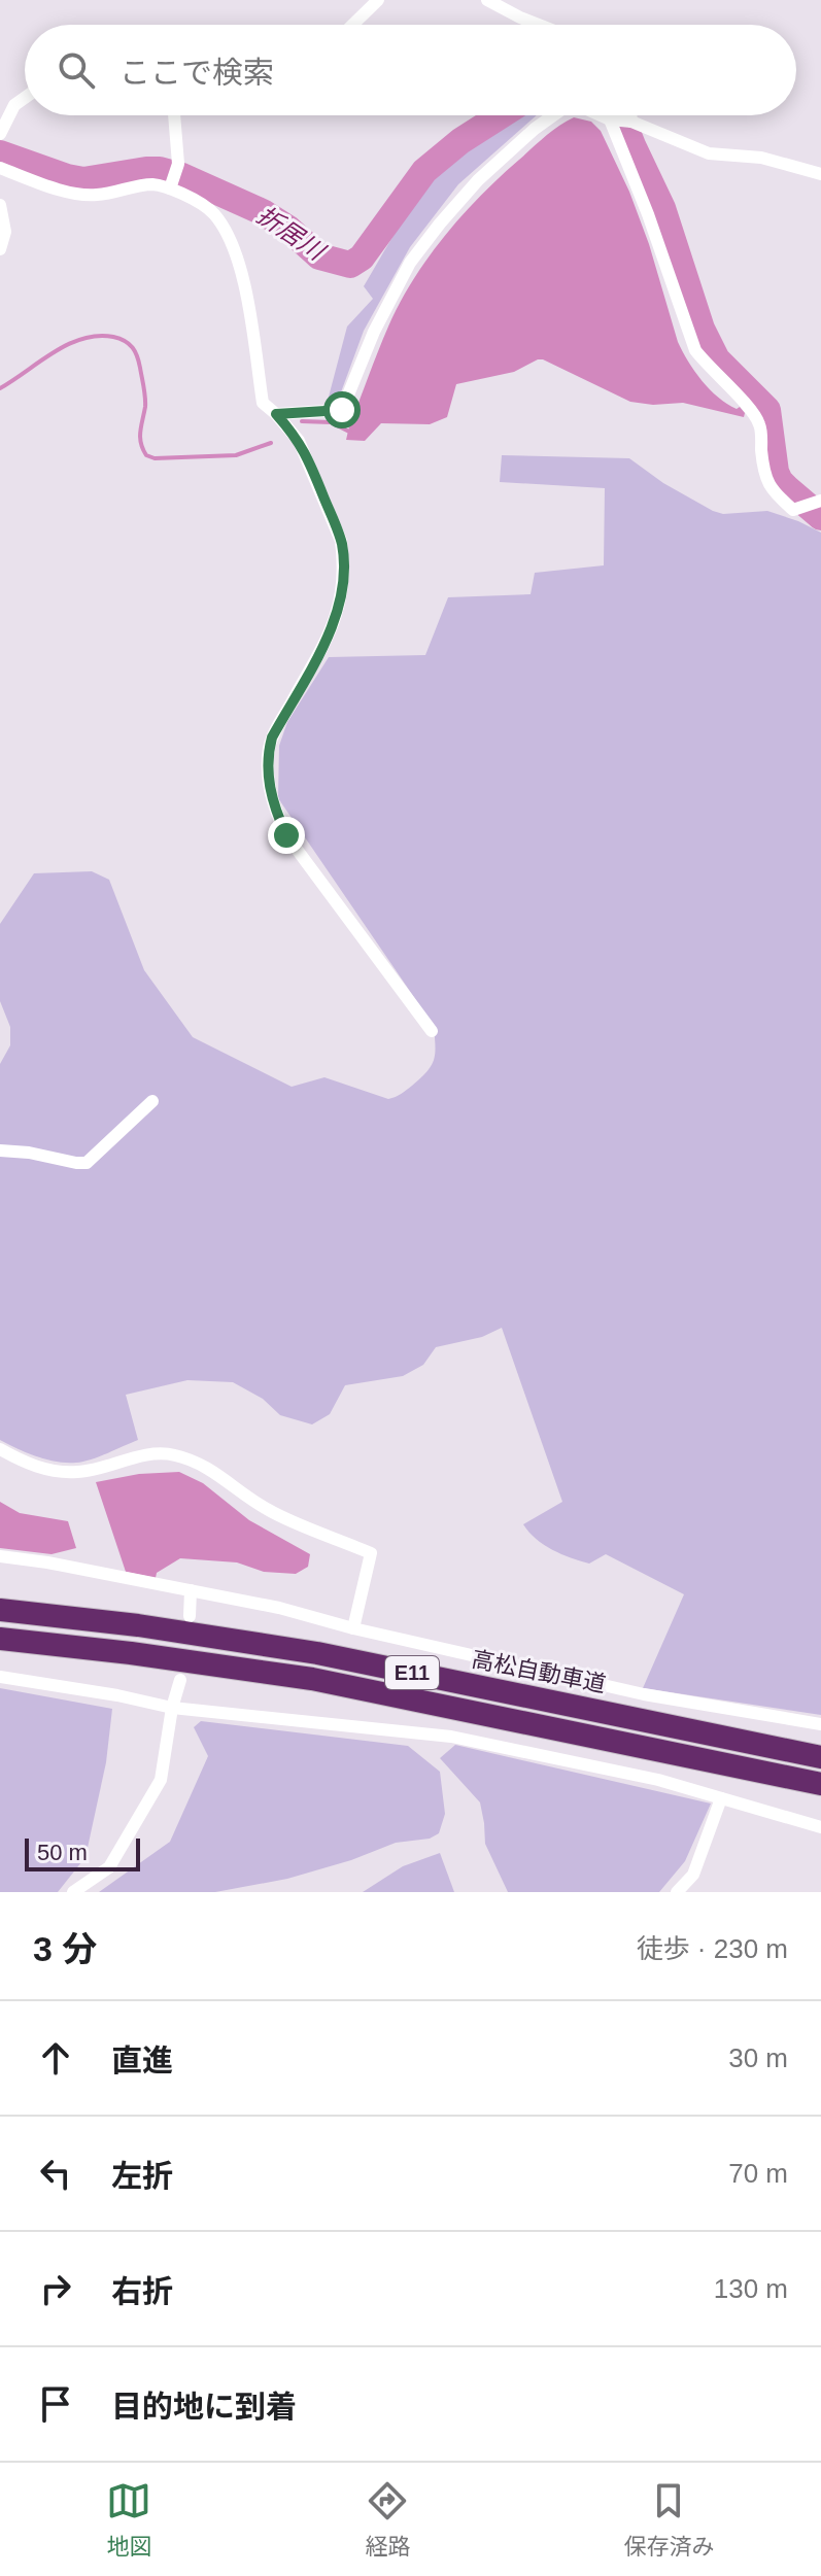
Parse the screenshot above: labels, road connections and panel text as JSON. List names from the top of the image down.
{
  "streets": {
    "highway": ["高松自動車道", "E11"]
  },
  "water": ["折居川"],
  "scale_bar": "50 m",
  "page": {
    "search": "ここで検索",
    "scale": "50 m",
    "heading": ["3 分", "徒歩 · 230 m"],
    "list": [
      ["直進", "30 m"],
      ["左折", "70 m"],
      ["右折", "130 m"],
      "目的地に到着"
    ],
    "nav": ["地図", "経路", "保存済み"]
  }
}
